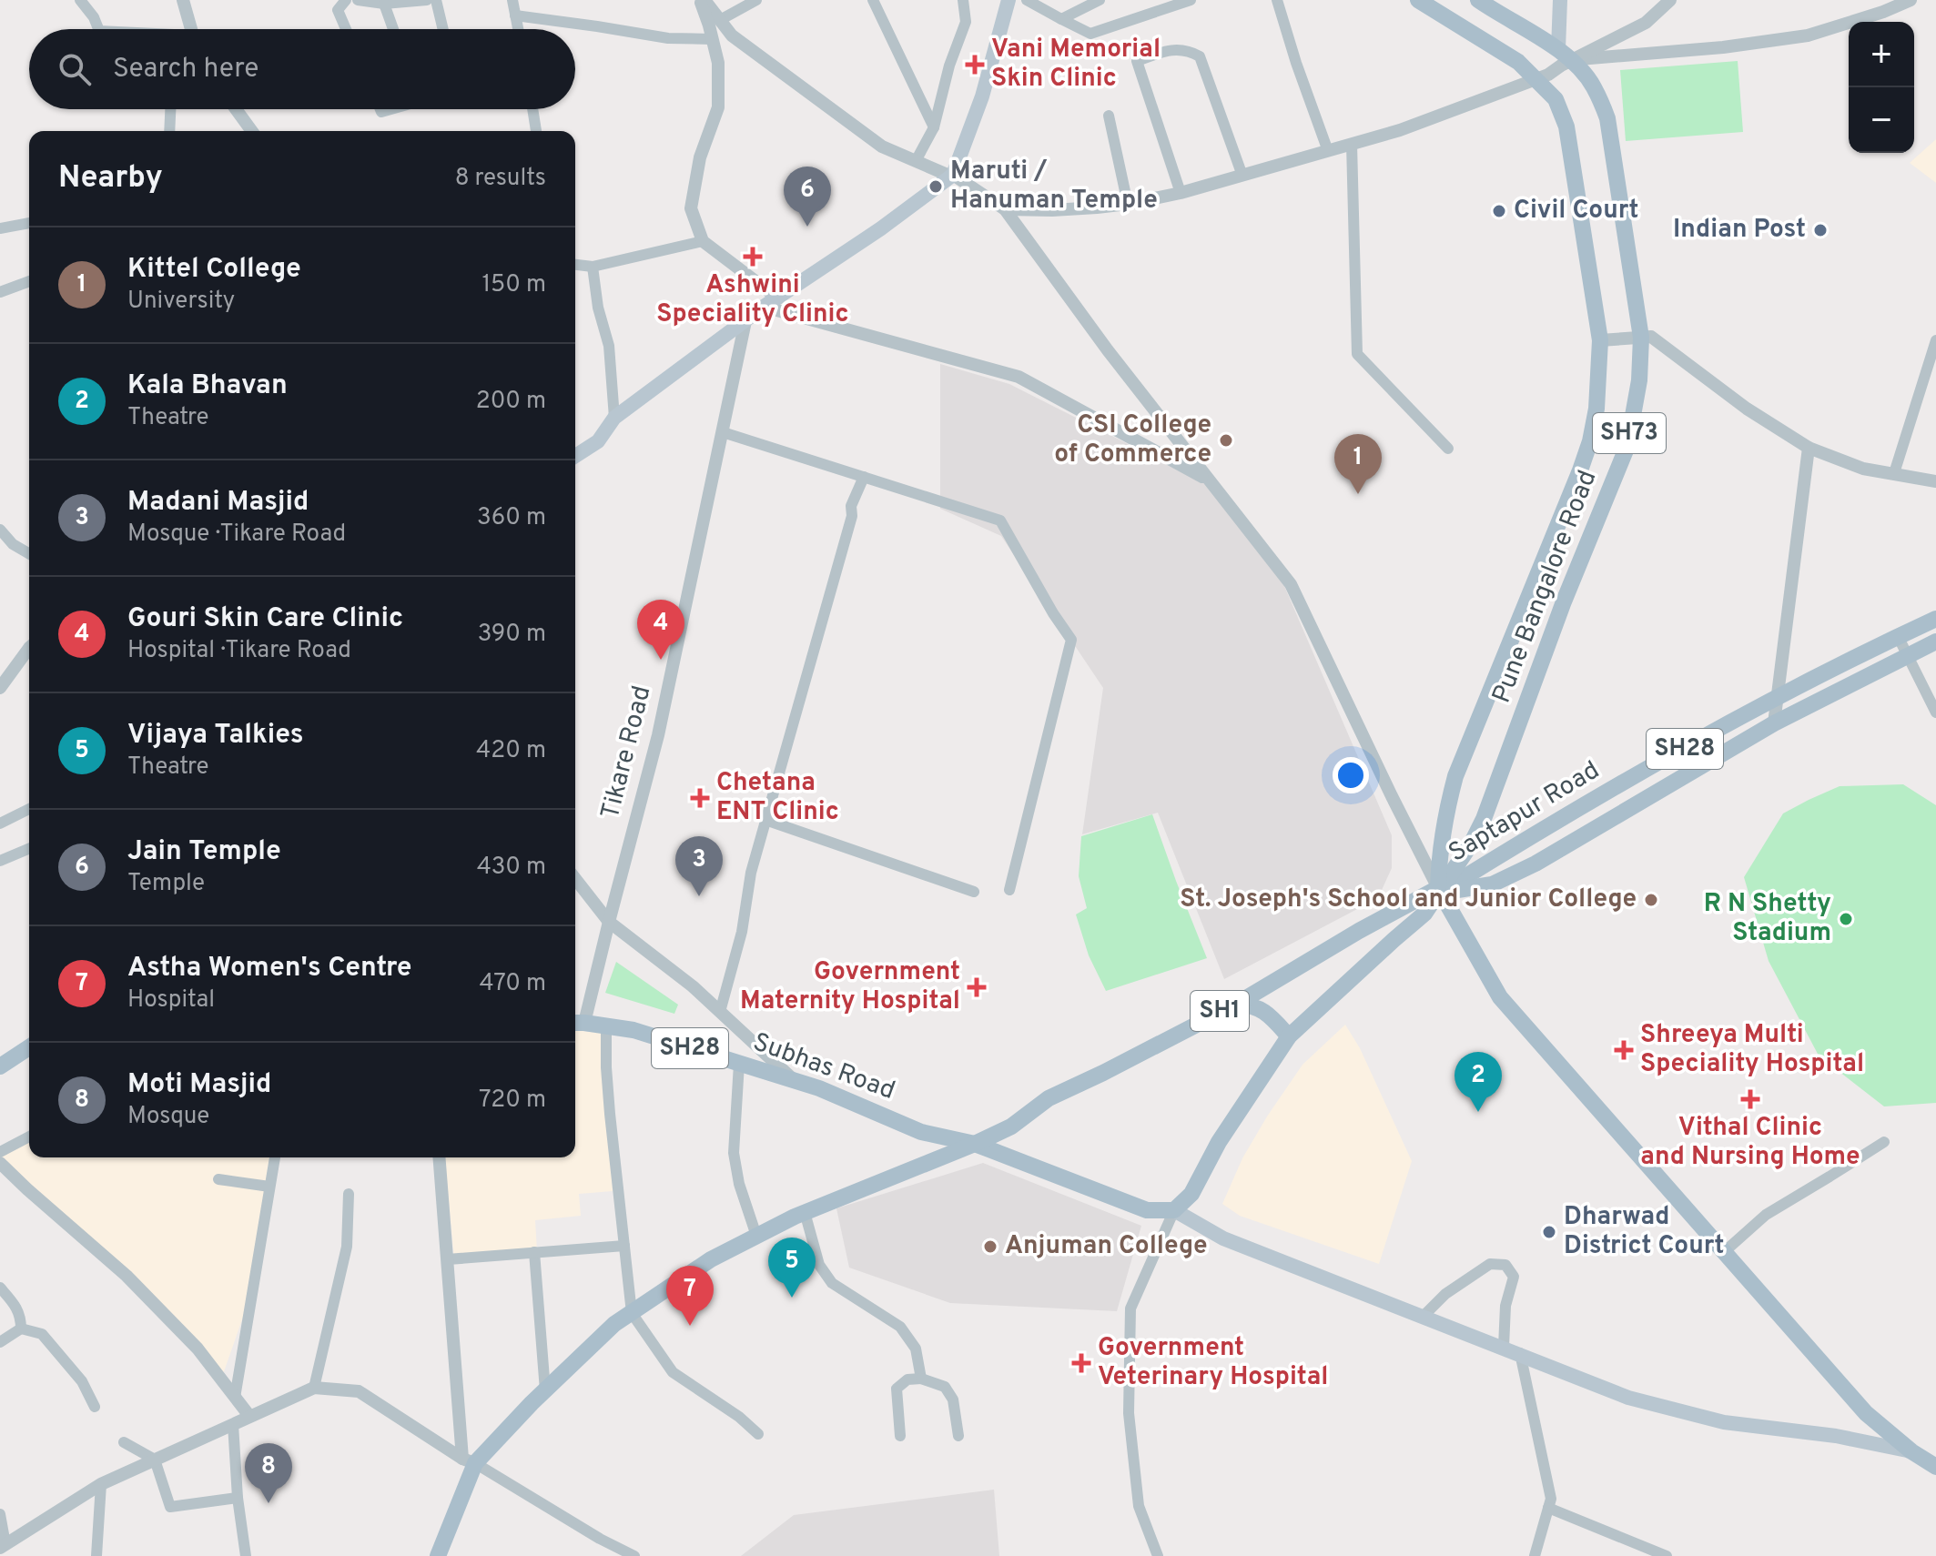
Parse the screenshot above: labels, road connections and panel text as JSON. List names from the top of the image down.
{
  "streets": {
    "main road": [
      "SH73",
      "Pune Bangalore Road",
      "SH28",
      "Saptapur Road",
      "SH1",
      "Subhas Road"
    ],
    "street": ["Tikare Road"]
  },
  "crossings": [
    ["Pune Bangalore Road", "Saptapur Road"],
    ["Pune Bangalore Road", "SH1"],
    ["Tikare Road", "Subhas Road"],
    ["Saptapur Road", "SH1"],
    ["SH1", "Subhas Road"]
  ],
  "places": {
    "health": [
      "Vani Memorial Skin Clinic",
      "Ashwini Speciality Clinic",
      "Chetana ENT Clinic",
      "Government Maternity Hospital",
      "Shreeya Multi Speciality Hospital",
      "Vithal Clinic and Nursing Home",
      "Government Veterinary Hospital"
    ],
    "other": [
      "Maruti / Hanuman Temple",
      "Civil Court",
      "Indian Post",
      "CSI College of Commerce",
      "St. Joseph's School and Junior College",
      "R N Shetty Stadium",
      "Dharwad District Court",
      "Anjuman College"
    ]
  },
  "page": {
    "map_buttons": ["+", "−"],
    "search": "Search here",
    "heading": ["Nearby", "8 results"],
    "pins": [
      "6",
      "1",
      "4",
      "3",
      "2",
      "5",
      "7",
      "8"
    ],
    "list": [
      {
        "mark": "1",
        "name": "Kittel College",
        "note": "University",
        "value": "150 m"
      },
      {
        "mark": "2",
        "name": "Kala Bhavan",
        "note": "Theatre",
        "value": "200 m"
      },
      {
        "mark": "3",
        "name": "Madani Masjid",
        "note": "Mosque · Tikare Road",
        "value": "360 m"
      },
      {
        "mark": "4",
        "name": "Gouri Skin Care Clinic",
        "note": "Hospital · Tikare Road",
        "value": "390 m"
      },
      {
        "mark": "5",
        "name": "Vijaya Talkies",
        "note": "Theatre",
        "value": "420 m"
      },
      {
        "mark": "6",
        "name": "Jain Temple",
        "note": "Temple",
        "value": "430 m"
      },
      {
        "mark": "7",
        "name": "Astha Women's Centre",
        "note": "Hospital",
        "value": "470 m"
      },
      {
        "mark": "8",
        "name": "Moti Masjid",
        "note": "Mosque",
        "value": "720 m"
      }
    ]
  }
}
